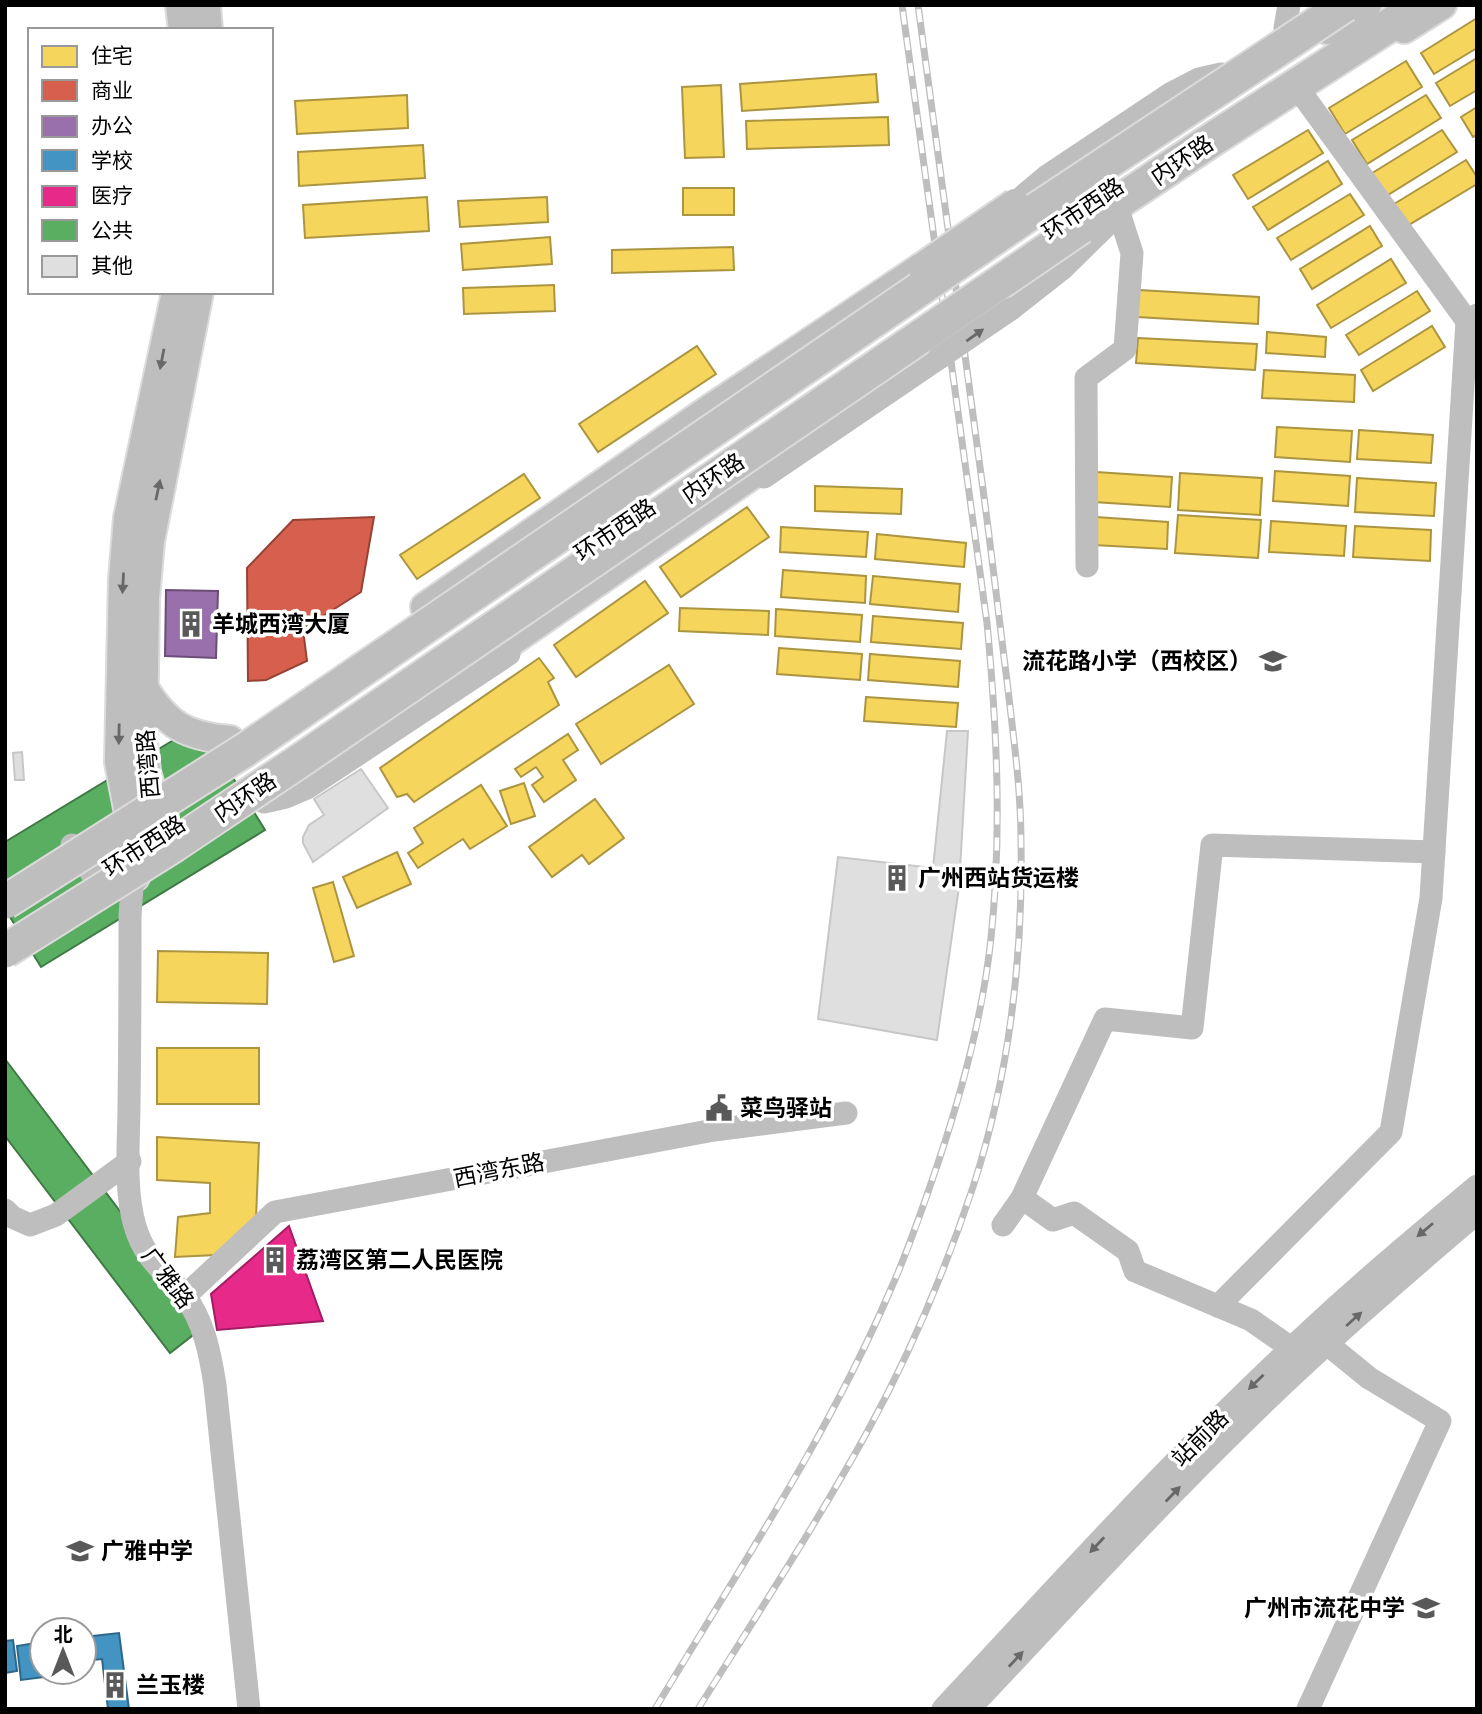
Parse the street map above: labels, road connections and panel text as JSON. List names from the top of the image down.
{
  "streets": {
    "highway": ["内环路"],
    "main road": ["环市西路", "西湾路"],
    "street": ["西湾东路", "广雅路", "站前路"]
  },
  "crossings": [
    ["内环路", "环市西路"],
    ["内环路", "西湾路"],
    ["环市西路", "西湾路"],
    ["西湾东路", "广雅路"]
  ],
  "places": {
    "building": [
      "羊城西湾大厦",
      "广州西站货运楼",
      "荔湾区第二人民医院",
      "兰玉楼"
    ],
    "school or university": ["流花路小学（西校区）", "广雅中学", "广州市流花中学"],
    "public building": ["菜鸟驿站"]
  },
  "legend": [
    "住宅",
    "商业",
    "办公",
    "学校",
    "医疗",
    "公共",
    "其他"
  ],
  "north": "top"
}
